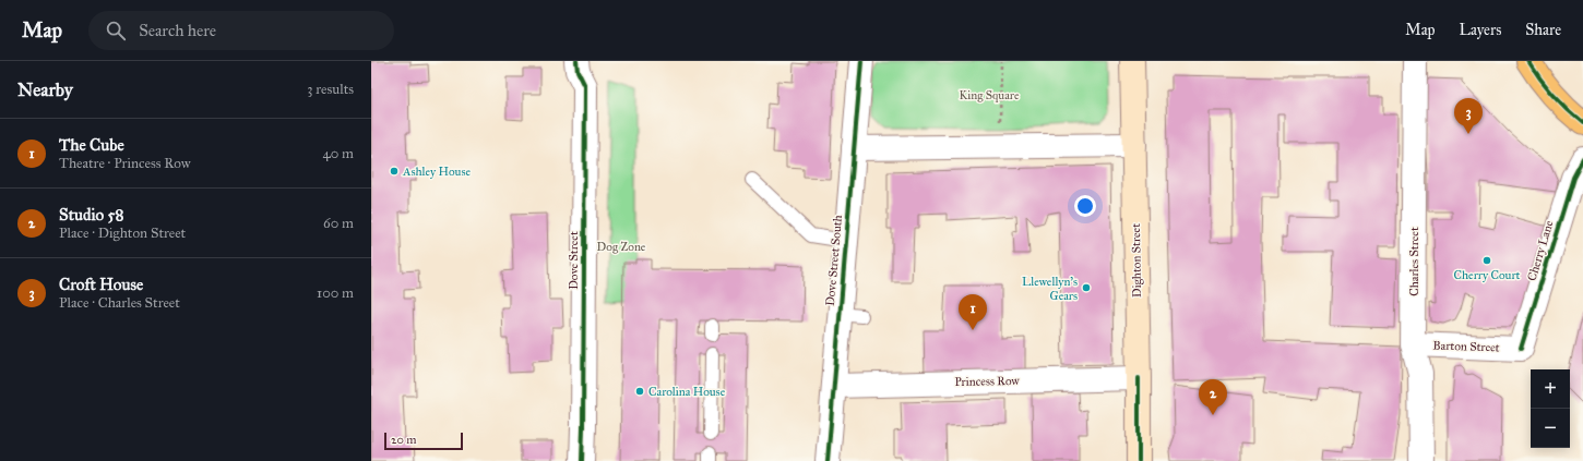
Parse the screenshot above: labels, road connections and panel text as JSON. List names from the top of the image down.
{
  "streets": {
    "main road": ["Dighton Street"],
    "street": [
      "Cherry Lane",
      "Dove Street",
      "Dove Street South",
      "Charles Street",
      "Barton Street",
      "Princess Row"
    ]
  },
  "crossings": [
    ["Cherry Lane", "Barton Street"],
    ["Dove Street South", "Princess Row"],
    ["Dighton Street", "Princess Row"],
    ["Charles Street", "Barton Street"]
  ],
  "parks": ["King Square", "Dog Zone"],
  "places": [
    "Ashley House",
    "Cherry Court",
    "Llewellyn's Gears",
    "Carolina House"
  ],
  "scale_bar": "20 m",
  "page": {
    "header": "Map",
    "search": "Search here",
    "nav": ["Map", "Layers", "Share"],
    "heading": ["Nearby", "3 results"],
    "pins": ["3", "1", "2"],
    "list": [
      {
        "mark": "1",
        "name": "The Cube",
        "note": "Theatre · Princess Row",
        "value": "40 m"
      },
      {
        "mark": "2",
        "name": "Studio 58",
        "note": "Place · Dighton Street",
        "value": "60 m"
      },
      {
        "mark": "3",
        "name": "Croft House",
        "note": "Place · Charles Street",
        "value": "100 m"
      }
    ],
    "map_buttons": ["+", "−"],
    "scale": "20 m"
  }
}
